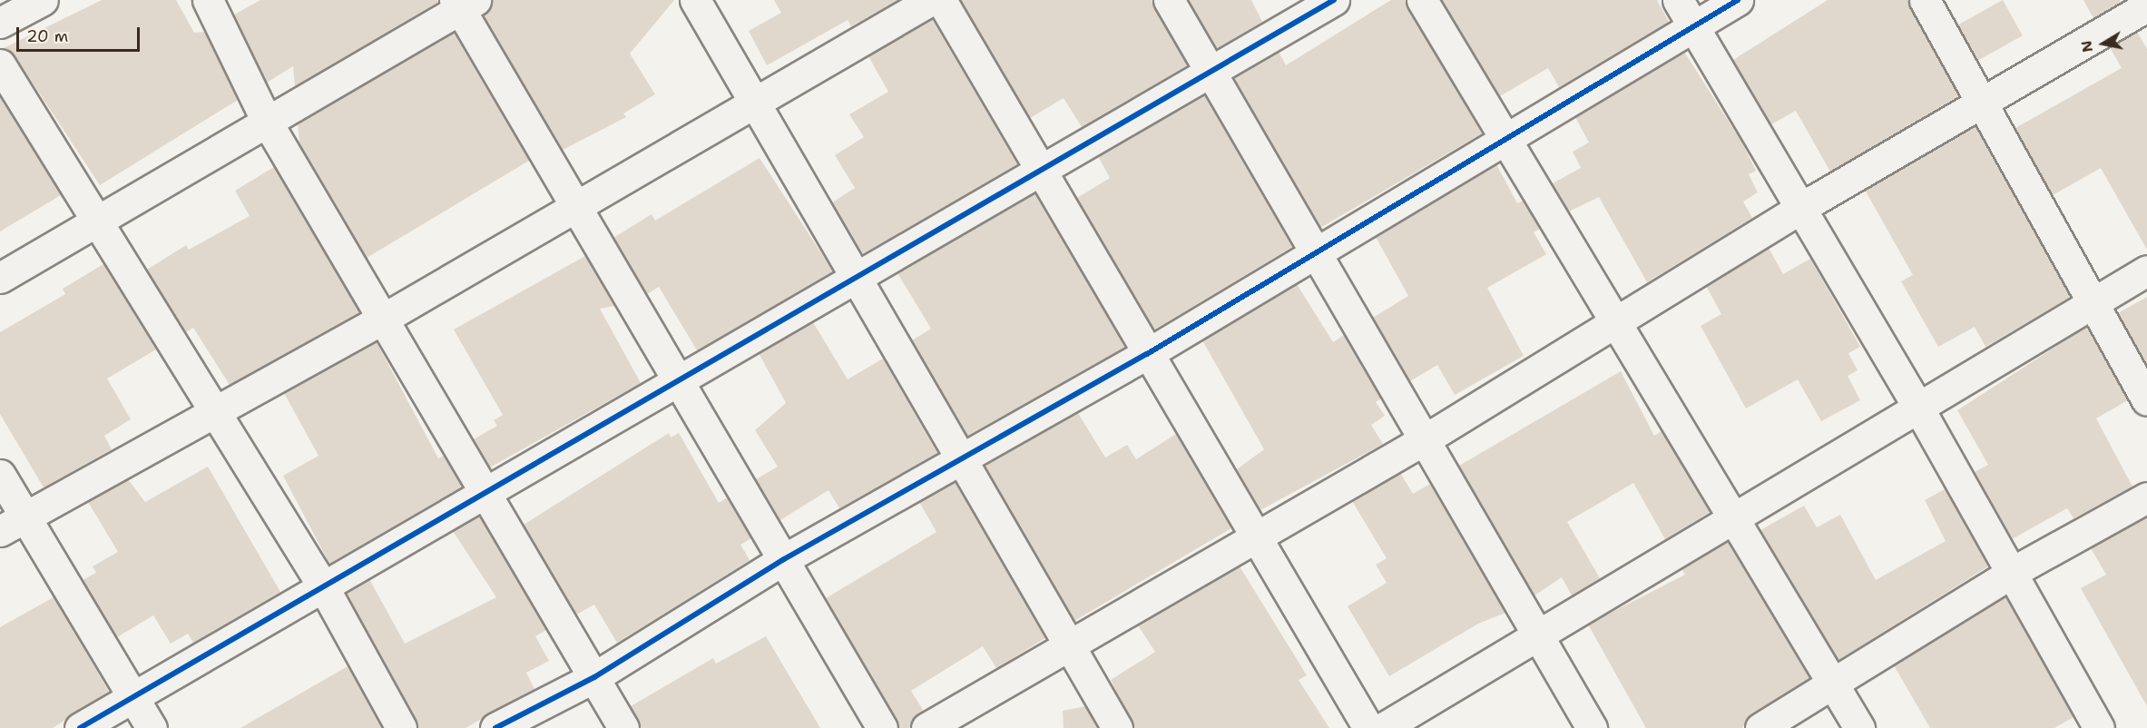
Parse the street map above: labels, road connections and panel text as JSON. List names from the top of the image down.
{
  "scale_bar": "20 m",
  "north": "left"
}
